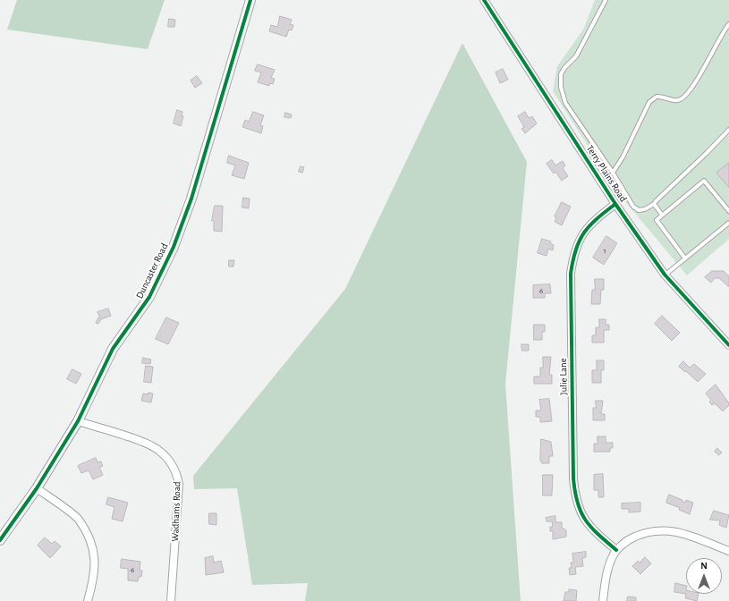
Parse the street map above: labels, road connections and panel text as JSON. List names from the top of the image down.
{
  "streets": {
    "street": [
      "Terry Plains Road",
      "Duncaster Road",
      "Julie Lane",
      "Wadhams Road"
    ]
  },
  "crossings": [
    ["Terry Plains Road", "Julie Lane"],
    ["Duncaster Road", "Wadhams Road"]
  ],
  "house_numbers": ["1", "6", "6"],
  "north": "top"
}
